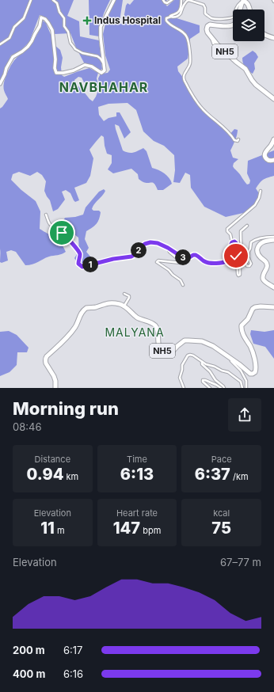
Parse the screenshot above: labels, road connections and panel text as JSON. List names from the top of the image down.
{
  "streets": {
    "highway": ["NH5"]
  },
  "districts": ["NAVBHAHAR", "MALYANA"],
  "places": {
    "health": ["Indus Hospital"]
  },
  "page": {
    "pins": ["2", "3", "1"],
    "heading": ["Morning run", "08:46"],
    "stats": [
      ["Distance", "0.94 km"],
      ["Time", "6:13"],
      ["Pace", "6:37 /km"],
      ["Elevation", "11 m"],
      ["Heart rate", "147 bpm"],
      ["kcal", "75"]
    ],
    "chart": ["Elevation", "67–77 m"],
    "list": [
      {
        "name": "200 m",
        "note": "6:17"
      },
      {
        "name": "400 m",
        "note": "6:16"
      }
    ]
  }
}
